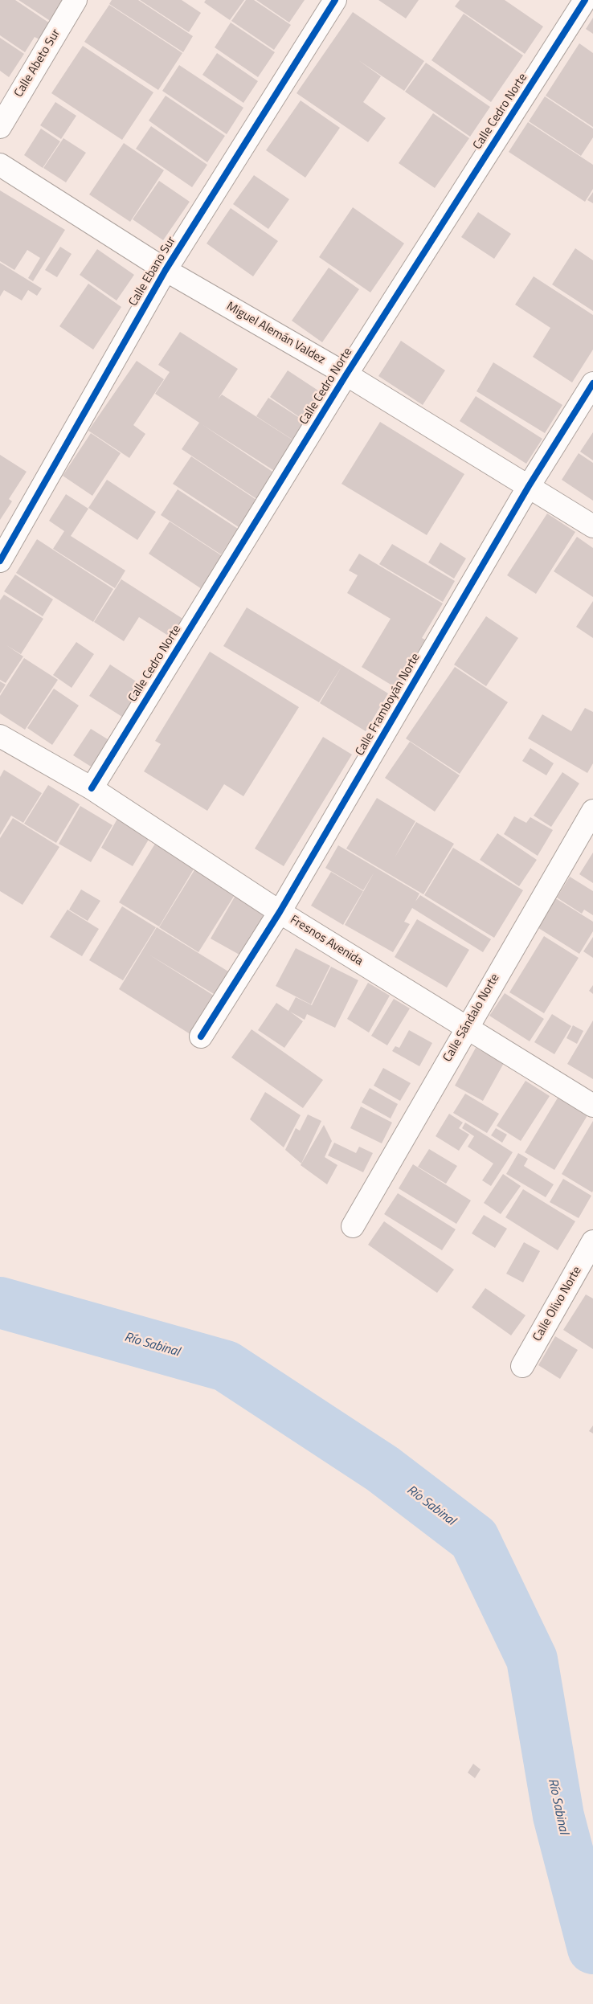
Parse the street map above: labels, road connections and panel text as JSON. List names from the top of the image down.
{
  "streets": {
    "street": [
      "Calle Abeto Sur",
      "Calle Cedro Norte",
      "Calle Ebano Sur",
      "Miguel Alemán Valdez",
      "Calle Framboyán Norte",
      "Fresnos Avenida",
      "Calle Sándalo Norte",
      "Calle Olivo Norte"
    ]
  },
  "crossings": [
    ["Calle Cedro Norte", "Miguel Alemán Valdez"],
    ["Calle Cedro Norte", "Fresnos Avenida"],
    ["Calle Ebano Sur", "Miguel Alemán Valdez"],
    ["Miguel Alemán Valdez", "Calle Framboyán Norte"],
    ["Calle Framboyán Norte", "Fresnos Avenida"],
    ["Fresnos Avenida", "Calle Sándalo Norte"]
  ],
  "water": ["Río Sabinal"]
}
